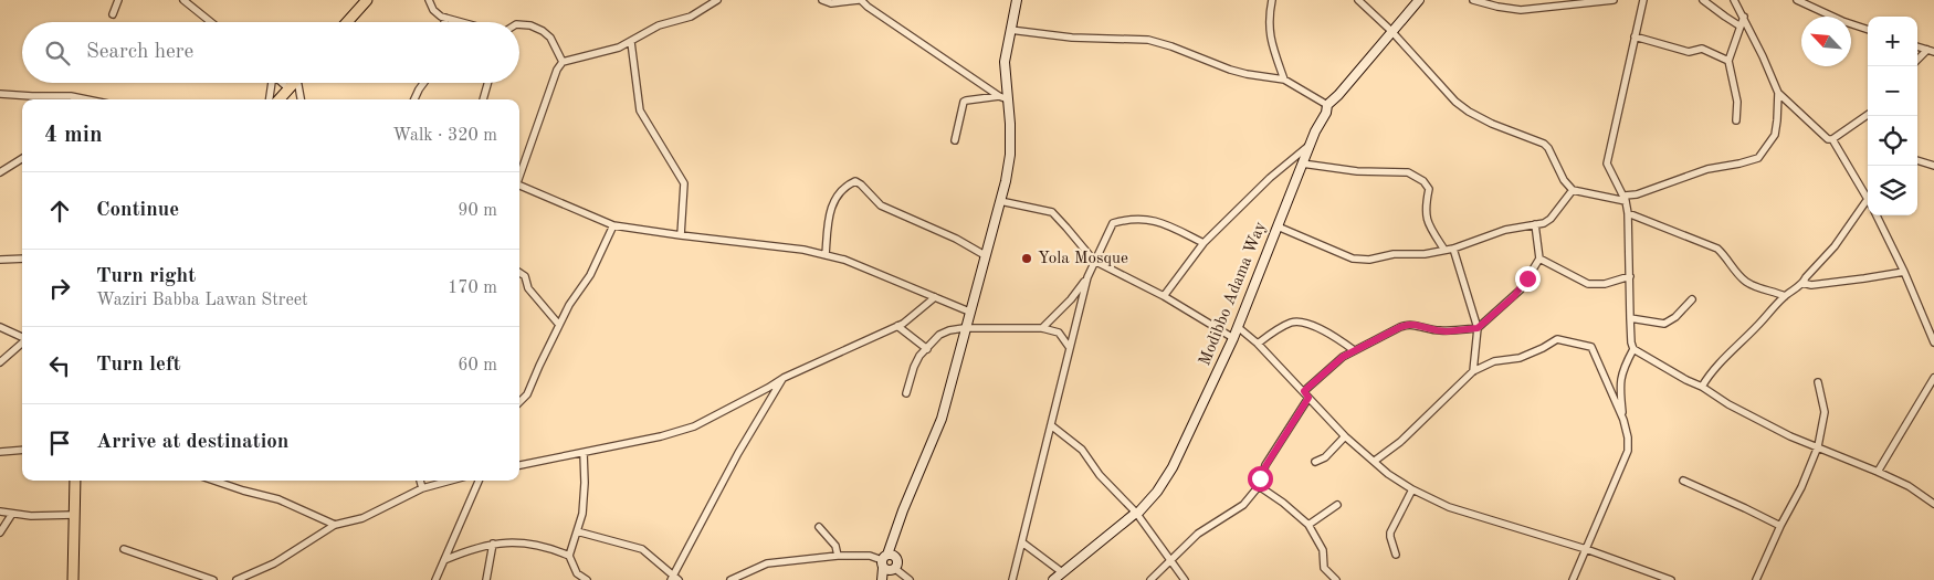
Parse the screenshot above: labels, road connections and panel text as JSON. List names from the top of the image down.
{
  "streets": {
    "main road": ["Modibbo Adama Way"]
  },
  "places": ["Yola Mosque"],
  "north": "top left",
  "page": {
    "map_buttons": ["+", "−"],
    "search": "Search here",
    "heading": ["4 min", "Walk · 320 m"],
    "list": [
      ["Continue", "90 m"],
      ["Turn right", "Waziri Babba Lawan Street", "170 m"],
      ["Turn left", "60 m"],
      "Arrive at destination"
    ]
  }
}
